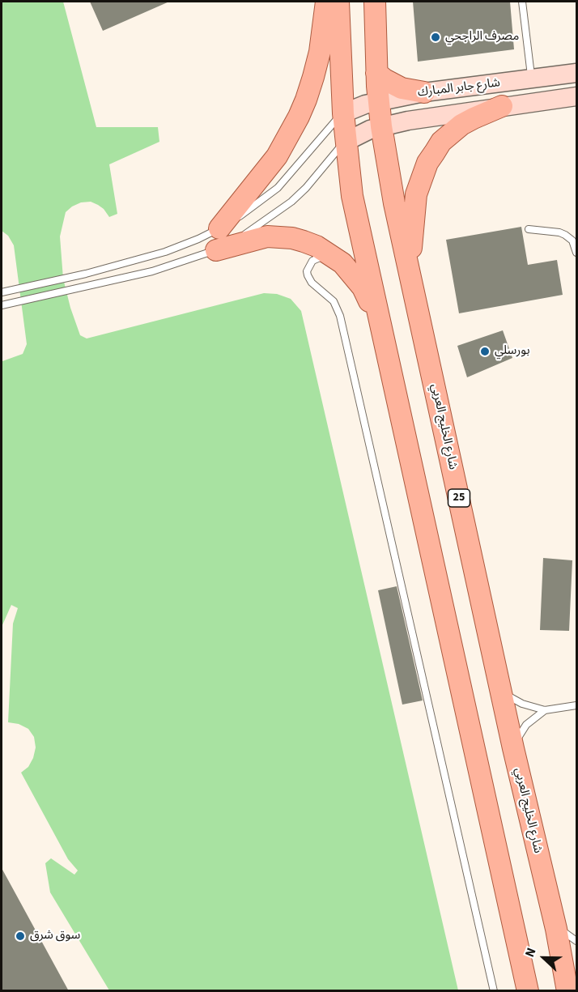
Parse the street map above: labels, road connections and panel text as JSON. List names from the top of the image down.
{
  "streets": {
    "main road": ["شارع جابر المبارك", "شارع الخليج العربي", "25"]
  },
  "crossings": [
    ["شارع جابر المبارك", "شارع الخليج العربي"]
  ],
  "places": ["مصرف الراجحي", "بورسلي", "سوق شرق"],
  "north": "left"
}
